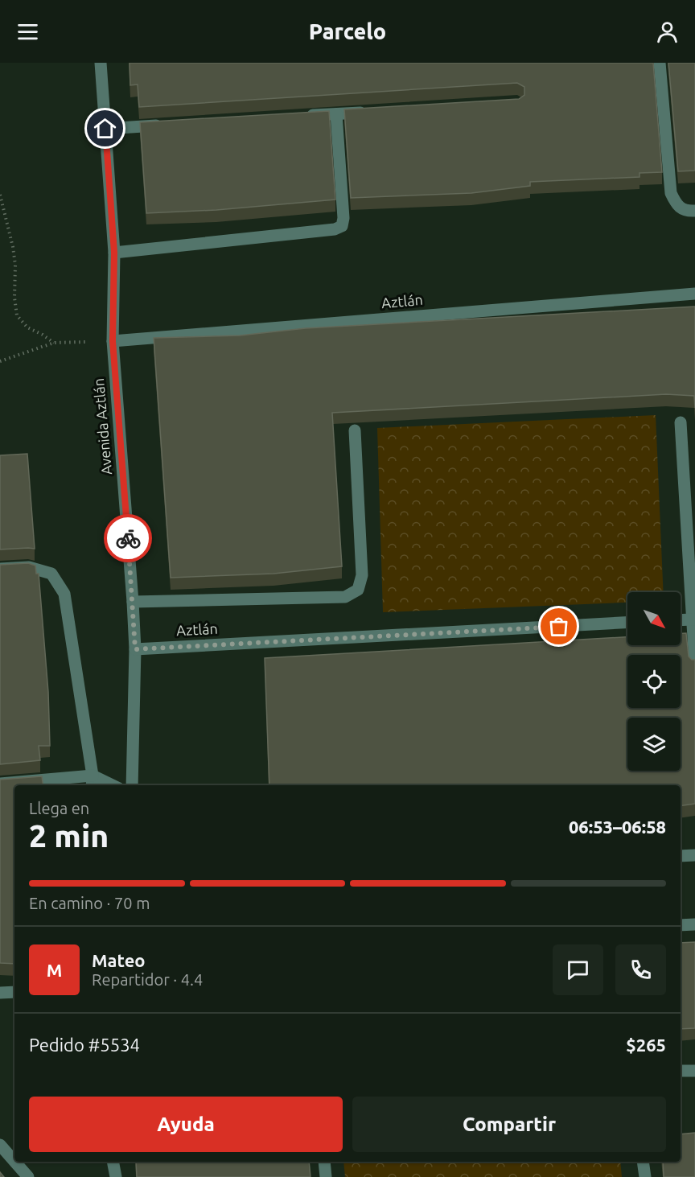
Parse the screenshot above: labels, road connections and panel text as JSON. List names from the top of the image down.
{
  "streets": {
    "street": ["Aztlán", "Avenida Aztlán"]
  },
  "crossings": [
    ["Aztlán", "Avenida Aztlán"]
  ],
  "north": "bottom right",
  "page": {
    "header": "Parcelo",
    "heading": ["2 min", "Llega en", "06:53–06:58"],
    "panel": [
      "Mateo",
      "Repartidor · 4.4",
      "Pedido #5534",
      "$265"
    ],
    "bar": "En camino · 70 m",
    "round": "M",
    "buttons": ["Ayuda", "Compartir"]
  }
}
